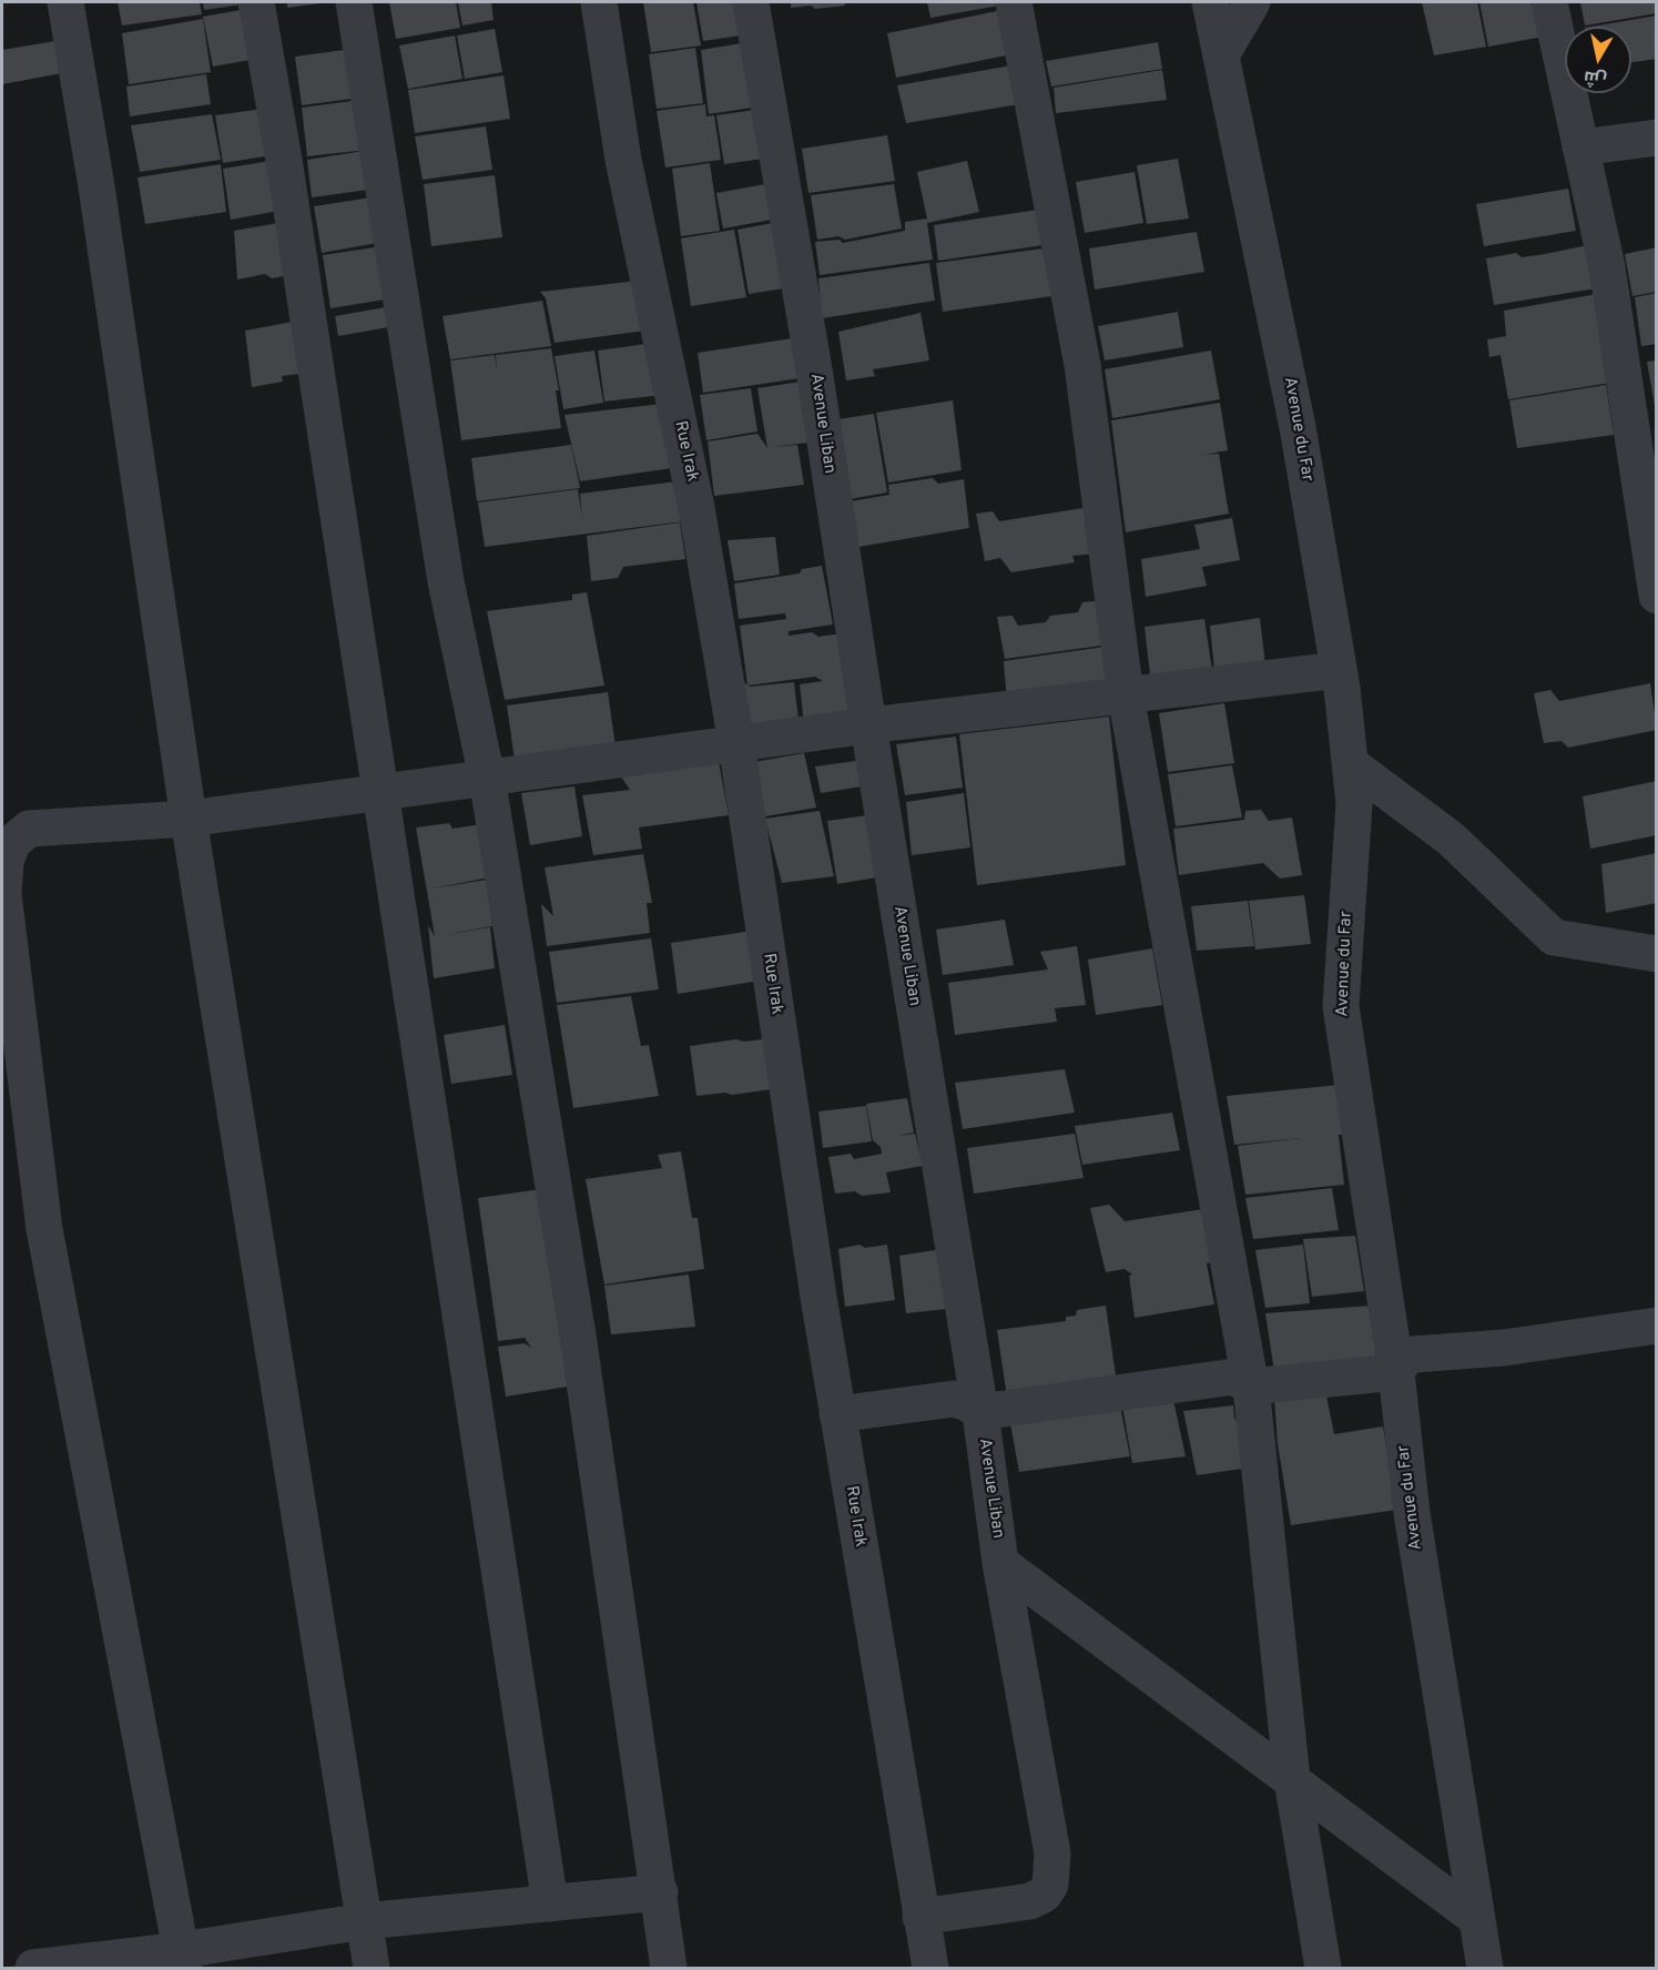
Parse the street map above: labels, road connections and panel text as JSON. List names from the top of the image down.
{
  "streets": {
    "street": ["Avenue Liban", "Avenue du Far", "Rue Irak"]
  },
  "crossings": [
    ["Avenue Liban", "Rue Irak"]
  ],
  "north": "bottom"
}
